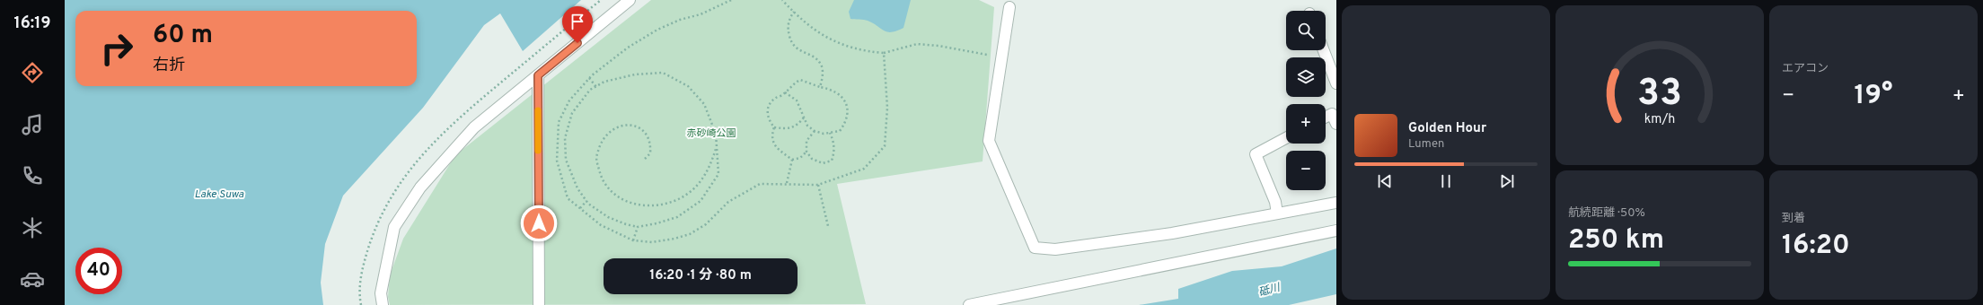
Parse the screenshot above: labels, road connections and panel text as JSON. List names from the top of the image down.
{
  "water": ["Lake Suwa", "砥川"],
  "parks": ["赤砂崎公園"],
  "page": {
    "tabs": "16:19",
    "tile": [
      "エアコン",
      ["航続距離 · 50%", "250 km"],
      ["到着", "16:20"]
    ],
    "map_buttons": ["+", "−"],
    "turn": ["60 m", "右折"],
    "heat": ["−", "19°", "+"],
    "song": ["Golden Hour", "Lumen"],
    "limit": "40",
    "trip": "16:20 · 1 分 · 80 m",
    "gauge": ["33", "km/h"]
  }
}
